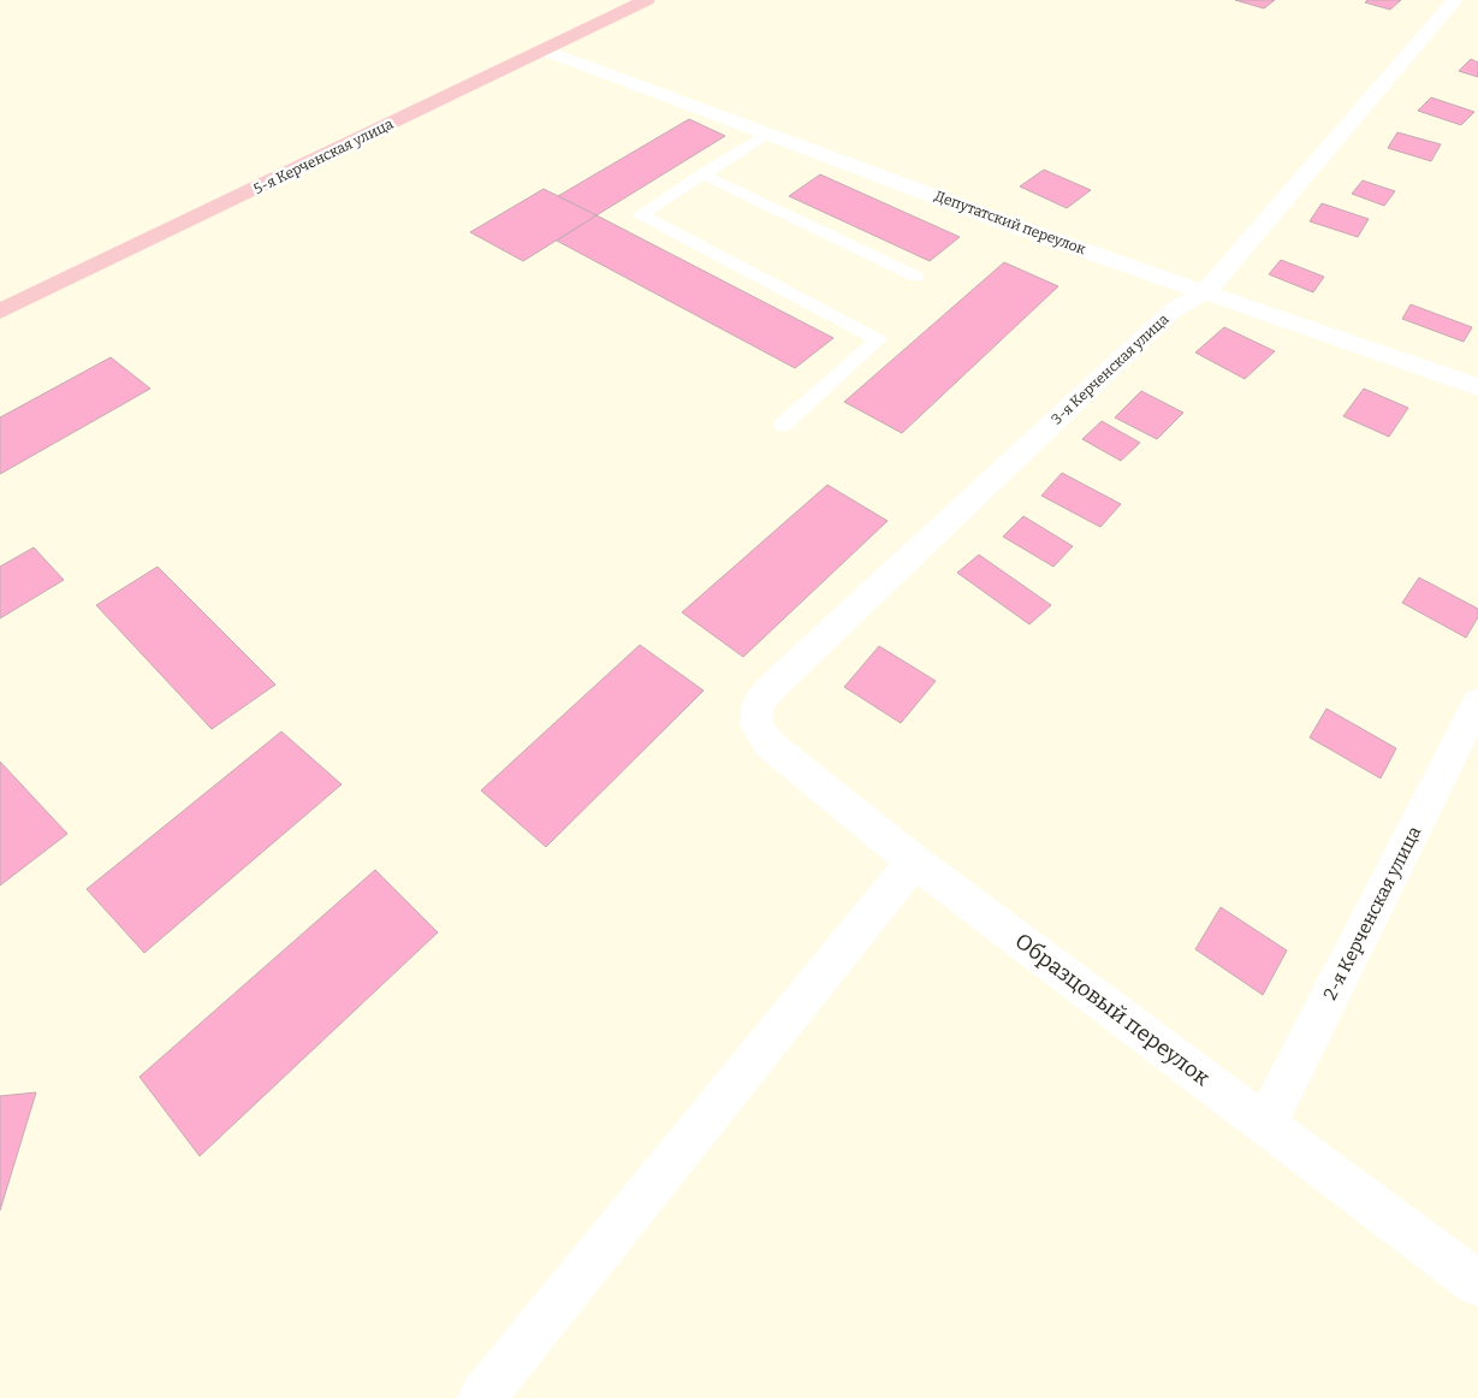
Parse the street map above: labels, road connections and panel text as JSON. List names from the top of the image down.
{
  "streets": {
    "main road": ["5-я Керченская улица"],
    "street": [
      "Депутатский переулок",
      "3-я Керченская улица",
      "2-я Керченская улица",
      "Образцовый переулок"
    ]
  },
  "crossings": [
    ["5-я Керченская улица", "Депутатский переулок"],
    ["Депутатский переулок", "3-я Керченская улица"],
    ["3-я Керченская улица", "Образцовый переулок"],
    ["2-я Керченская улица", "Образцовый переулок"]
  ]
}
